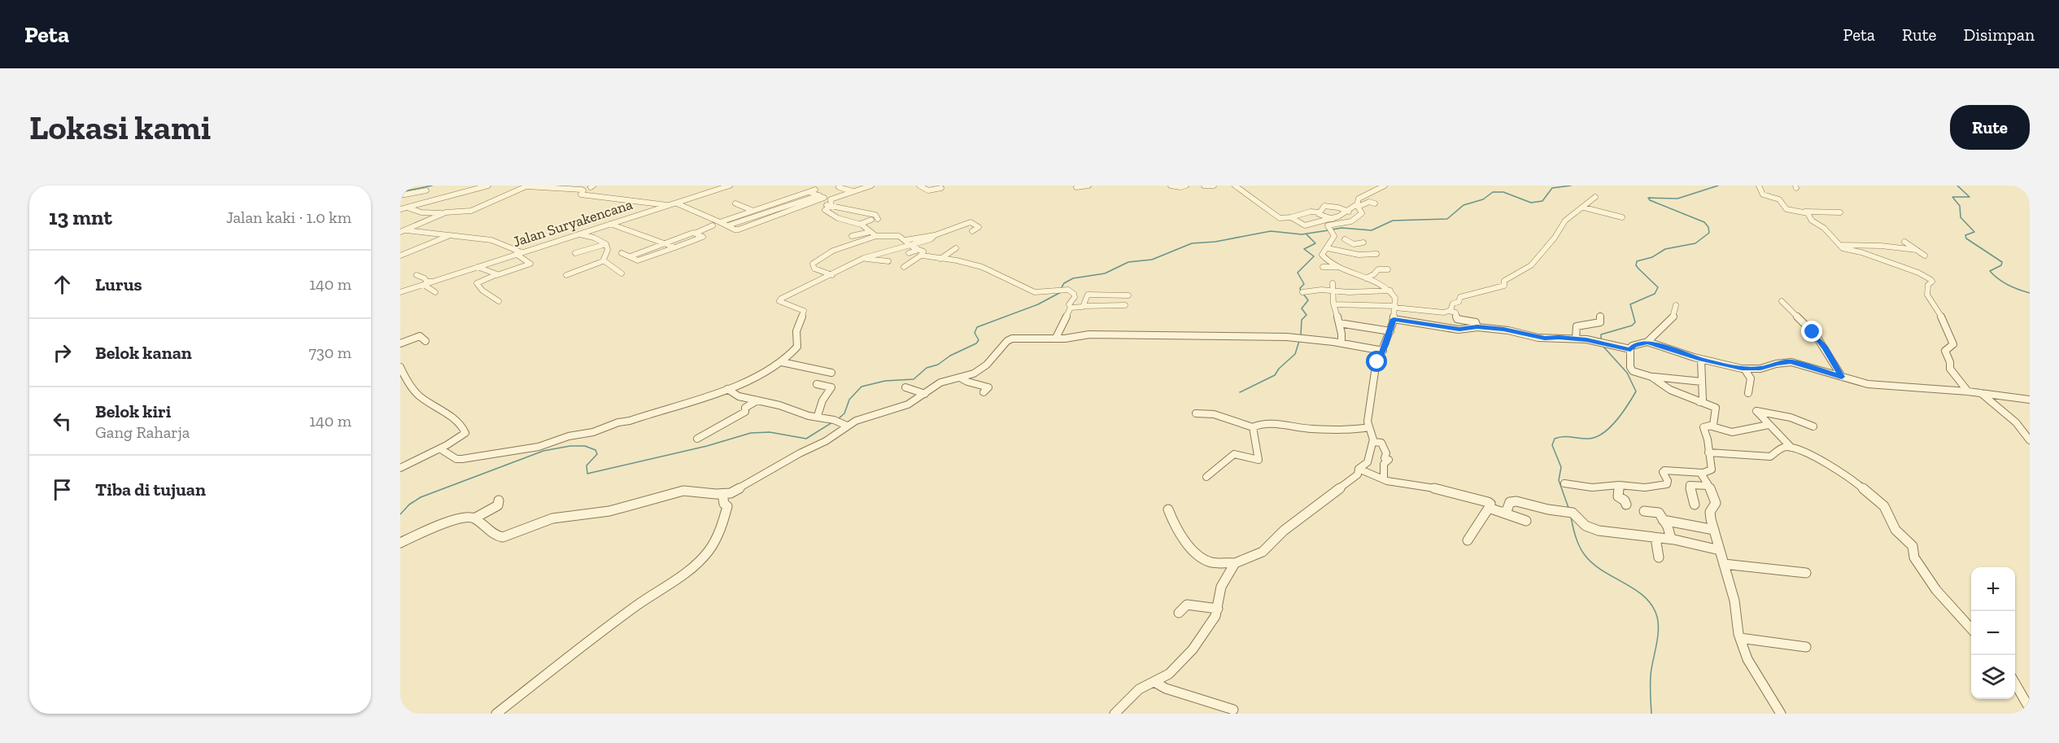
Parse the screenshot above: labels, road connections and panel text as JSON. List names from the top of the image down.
{
  "streets": {
    "street": ["Jalan Suryakencana"]
  },
  "page": {
    "header": "Peta",
    "nav": ["Peta", "Rute", "Disimpan"],
    "buttons": "Rute",
    "title": "Lokasi kami",
    "heading": ["13 mnt", "Jalan kaki · 1.0 km"],
    "list": [
      ["Lurus", "140 m"],
      ["Belok kanan", "730 m"],
      ["Belok kiri", "Gang Raharja", "140 m"],
      "Tiba di tujuan"
    ],
    "map_buttons": ["+", "−"]
  }
}
